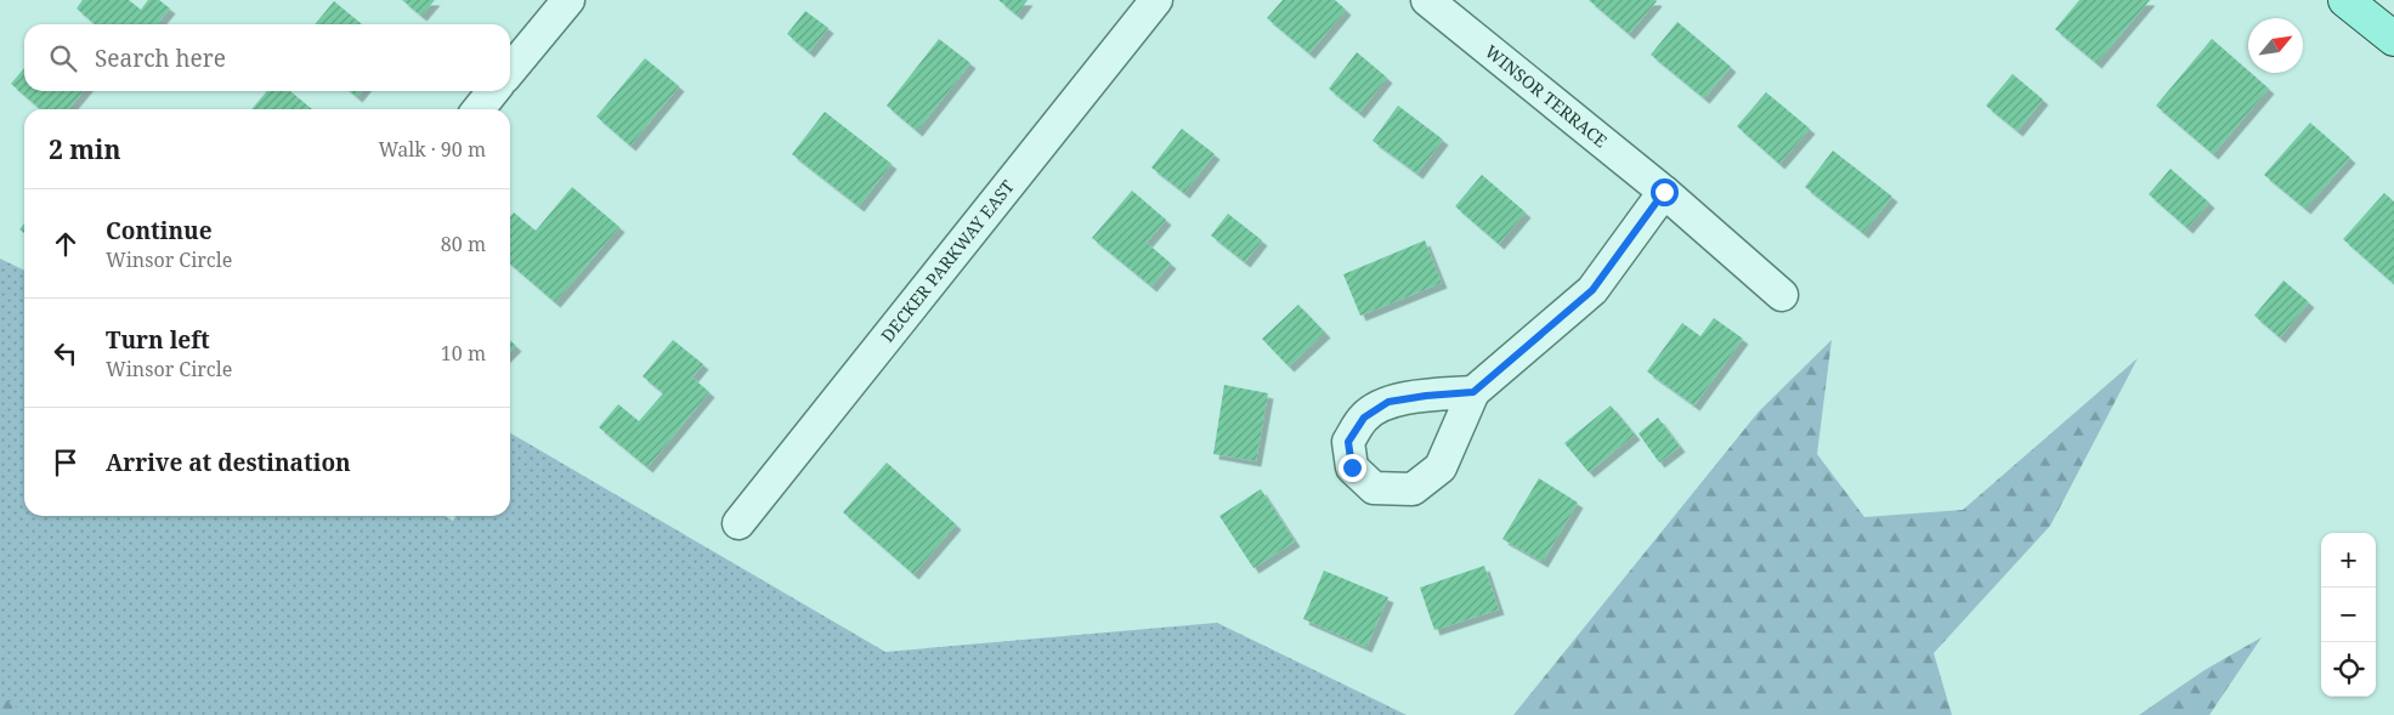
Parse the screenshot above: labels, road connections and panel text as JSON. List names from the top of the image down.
{
  "streets": {
    "street": ["WINSOR TERRACE", "DECKER PARKWAY EAST"]
  },
  "north": "top right",
  "page": {
    "search": "Search here",
    "heading": ["2 min", "Walk · 90 m"],
    "list": [
      ["Continue", "Winsor Circle", "80 m"],
      ["Turn left", "Winsor Circle", "10 m"],
      "Arrive at destination"
    ],
    "map_buttons": ["+", "−"]
  }
}
